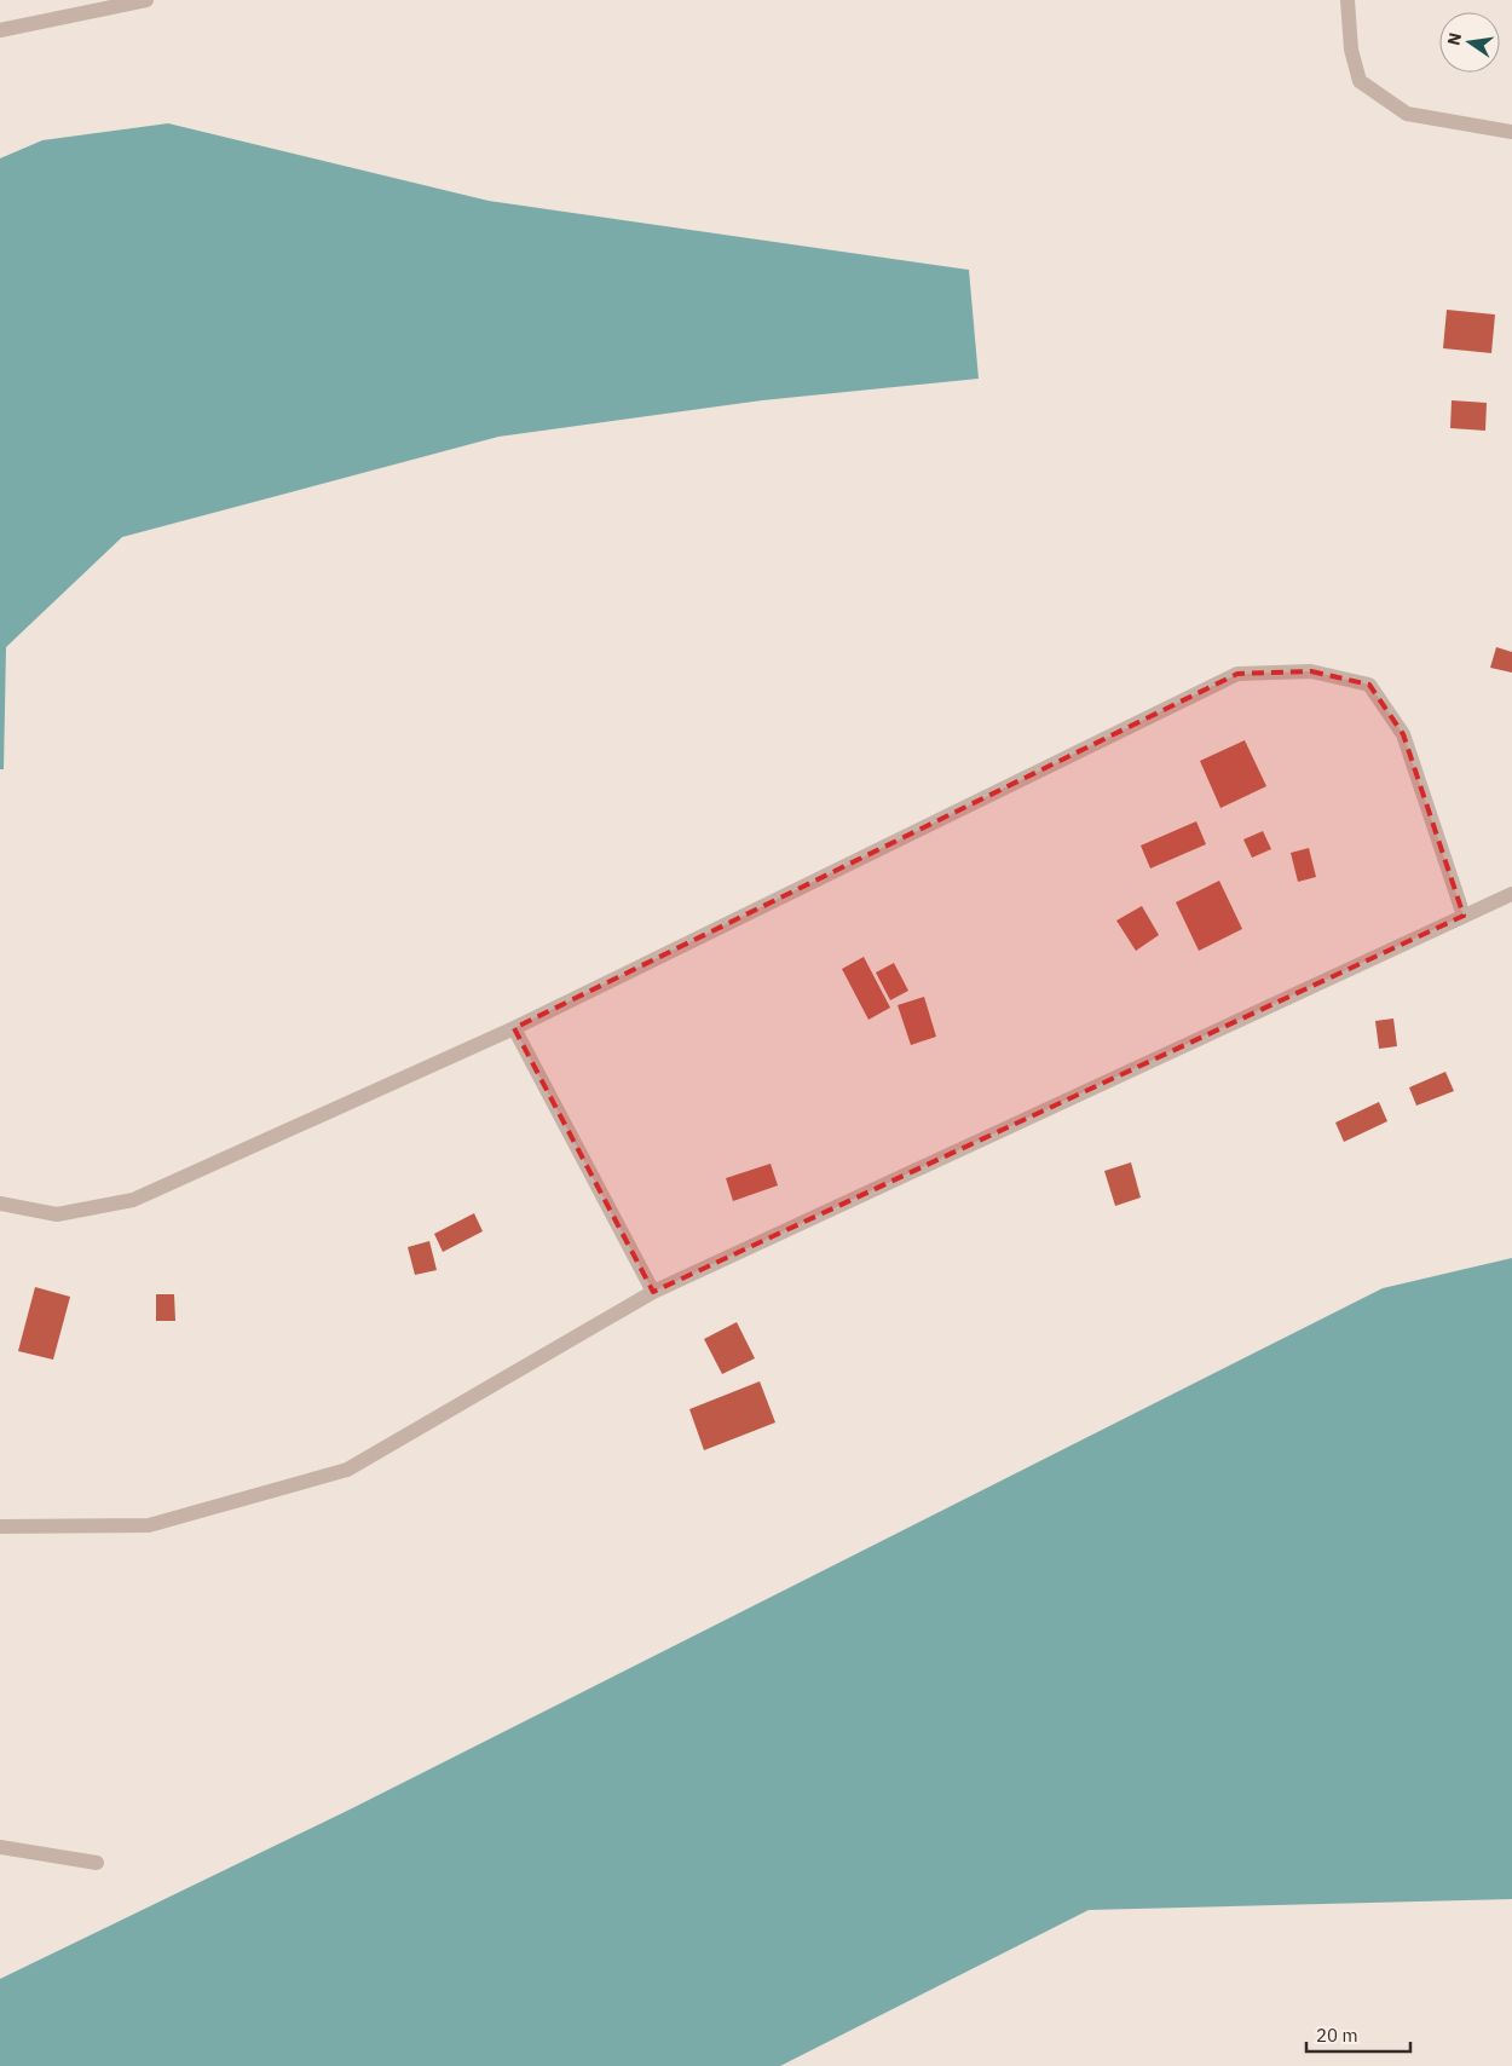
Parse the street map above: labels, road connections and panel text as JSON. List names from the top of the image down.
{
  "scale_bar": "20 m",
  "north": "left"
}
